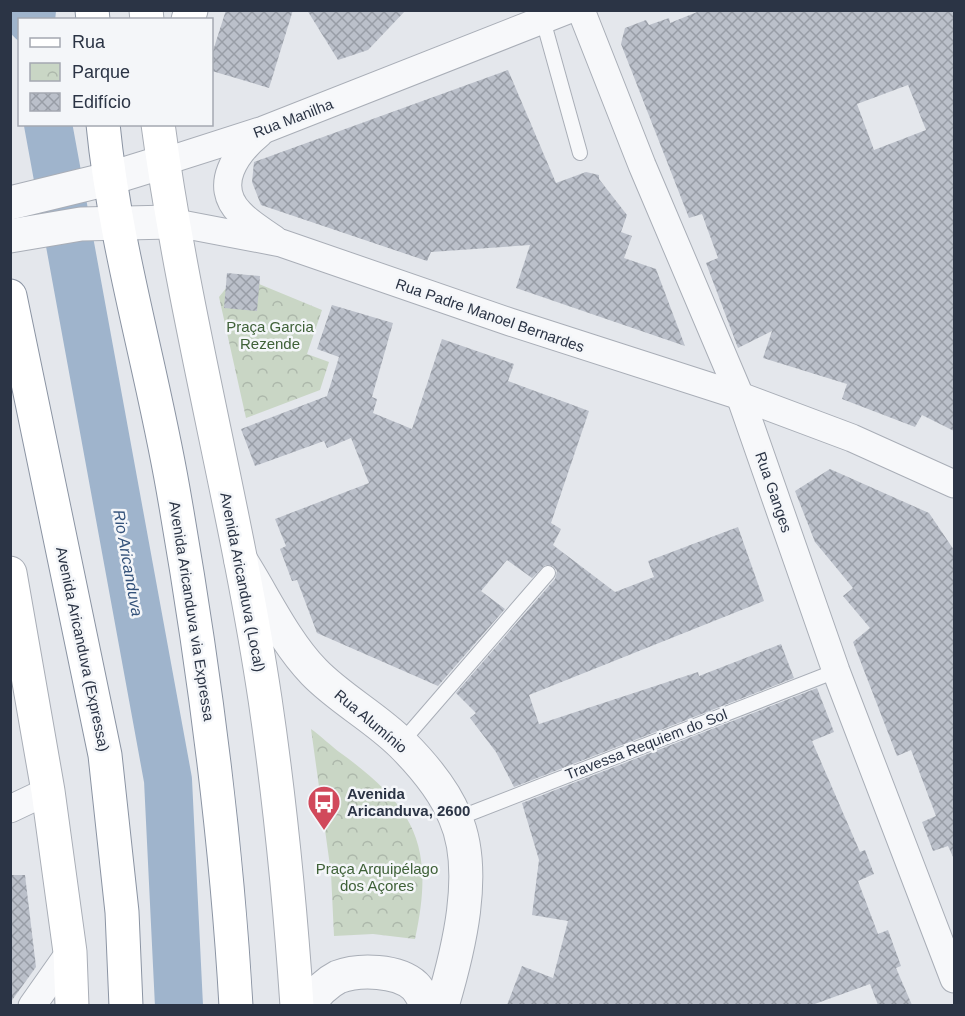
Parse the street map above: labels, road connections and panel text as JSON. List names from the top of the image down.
{
  "streets": {
    "main road": ["Avenida Aricanduva (Local)", "Avenida Aricanduva via Expressa", "Avenida Aricanduva (Expressa)"],
    "street": [
      "Rua Manilha",
      "Rua Padre Manoel Bernardes",
      "Rua Ganges",
      "Rua Alumínio"
    ],
    "lane": ["Travessa Requiem do Sol"]
  },
  "crossings": [
    ["Rua Manilha", "Avenida Aricanduva (Local)"],
    ["Rua Padre Manoel Bernardes", "Rua Ganges"],
    ["Rua Padre Manoel Bernardes", "Avenida Aricanduva (Local)"],
    ["Rua Padre Manoel Bernardes", "Avenida Aricanduva via Expressa"],
    ["Rua Ganges", "Travessa Requiem do Sol"],
    ["Avenida Aricanduva (Local)", "Rua Alumínio"],
    ["Rua Alumínio", "Travessa Requiem do Sol"]
  ],
  "water": ["Rio Aricanduva"],
  "parks": ["Praça Garcia Rezende", "Praça Arquipélago dos Açores"],
  "places": {
    "bus stop": ["Avenida Aricanduva, 2600"]
  },
  "legend": ["Rua", "Parque", "Edifício"]
}
